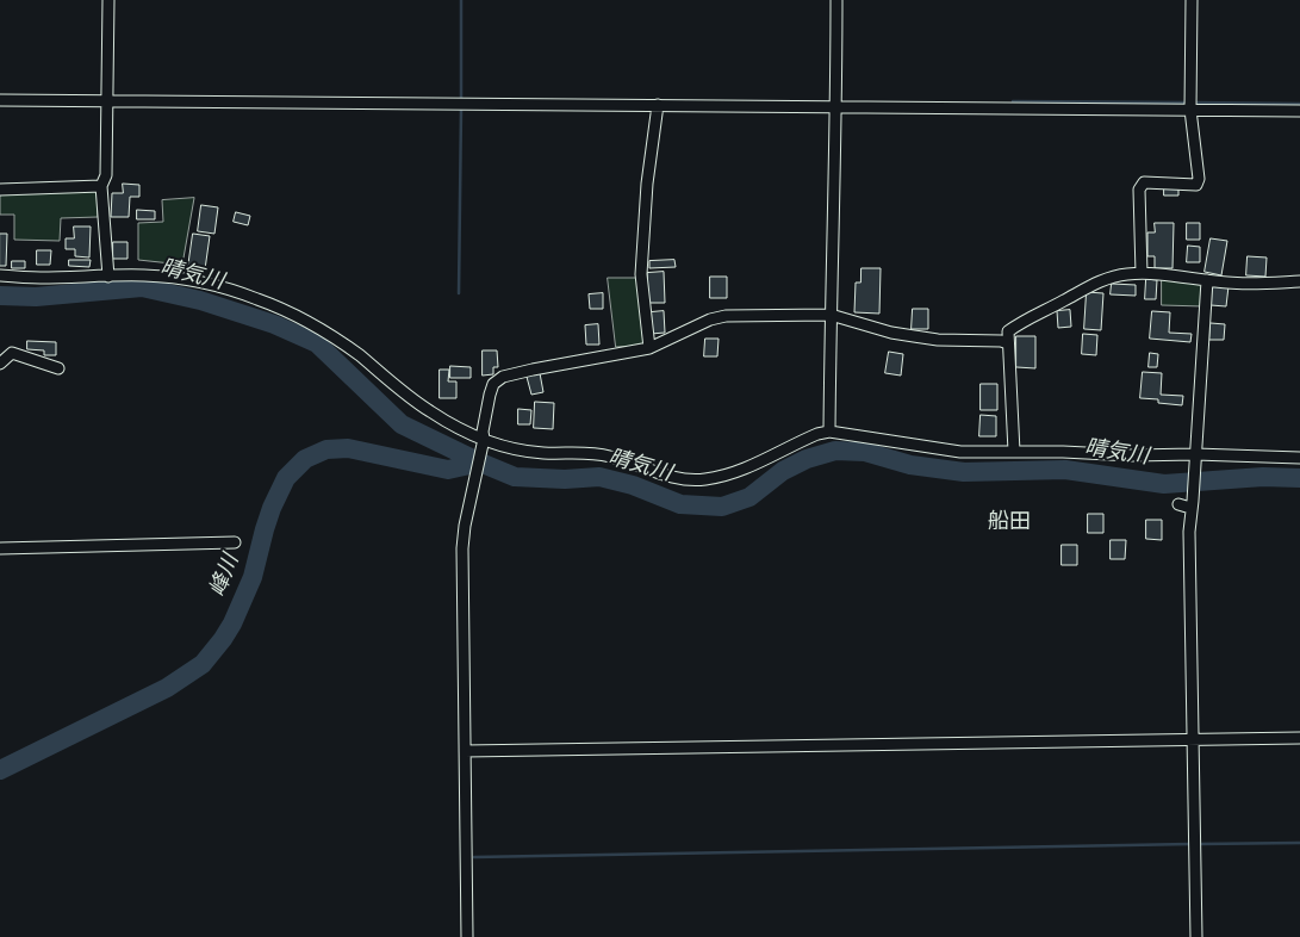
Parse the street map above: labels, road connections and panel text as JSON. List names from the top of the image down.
{
  "districts": ["船田"],
  "water": ["晴気川", "峰川"]
}
